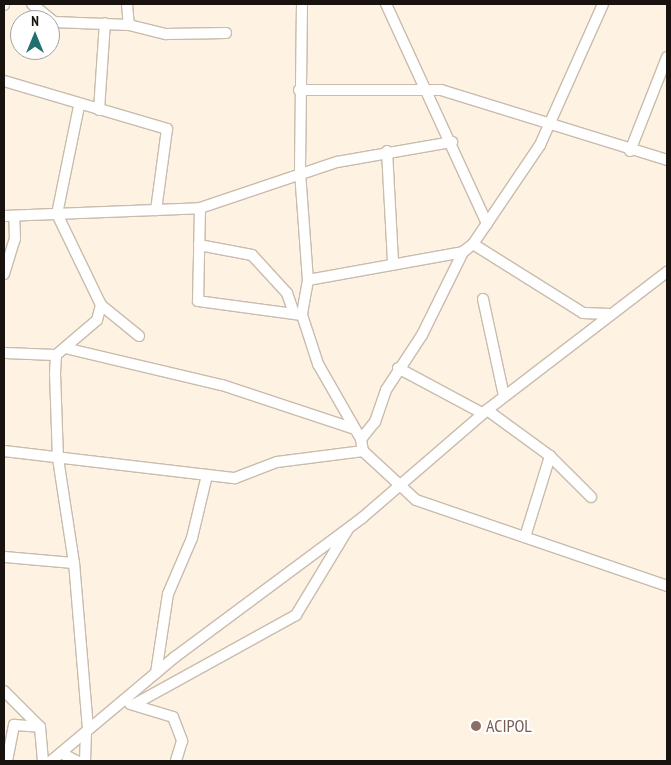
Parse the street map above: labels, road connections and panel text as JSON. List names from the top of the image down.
{
  "places": ["ACIPOL"],
  "north": "top"
}
